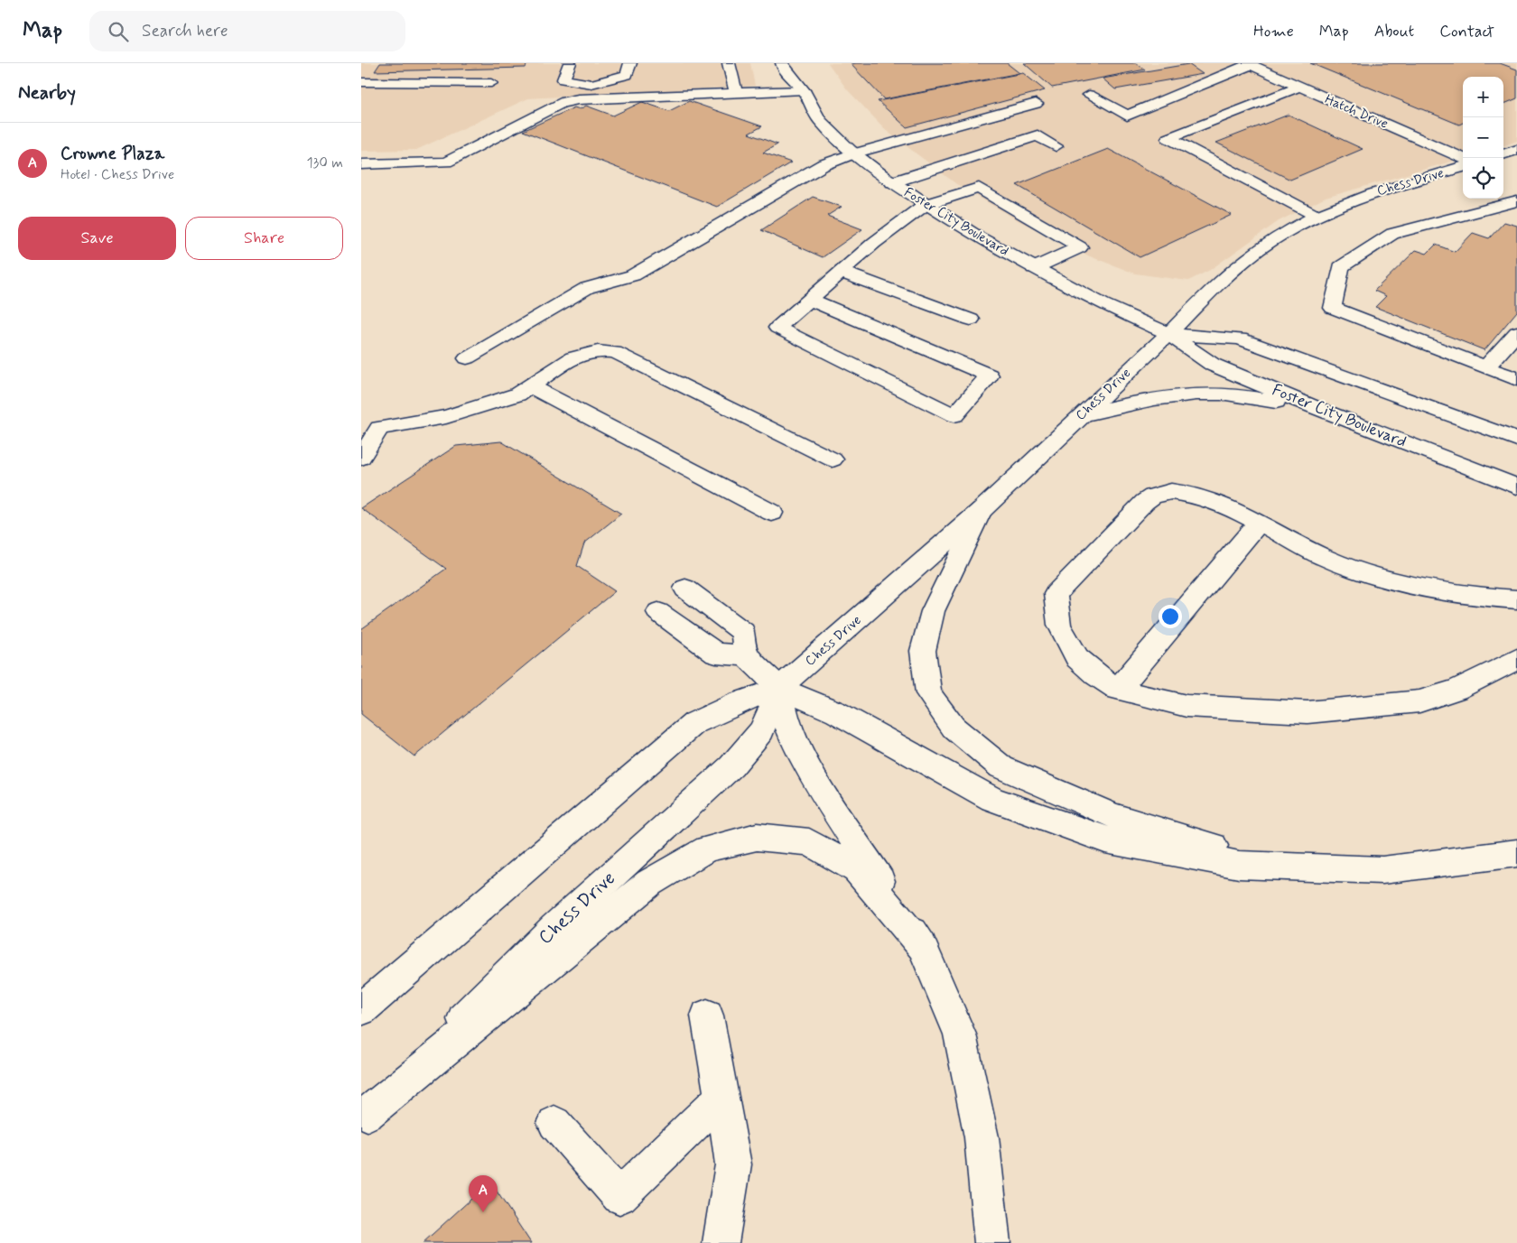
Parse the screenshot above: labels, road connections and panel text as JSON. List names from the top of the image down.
{
  "streets": {
    "main road": ["Hatch Drive", "Chess Drive", "Foster City Boulevard"]
  },
  "crossings": [
    ["Chess Drive", "Foster City Boulevard"]
  ],
  "page": {
    "header": "Map",
    "search": "Search here",
    "nav": [
      "Home",
      "Map",
      "About",
      "Contact"
    ],
    "heading": "Nearby",
    "map_buttons": ["+", "−"],
    "list": [
      {
        "mark": "A",
        "name": "Crowne Plaza",
        "note": "Hotel · Chess Drive",
        "value": "130 m"
      }
    ],
    "buttons": ["Save", "Share"],
    "pins": "A"
  }
}
